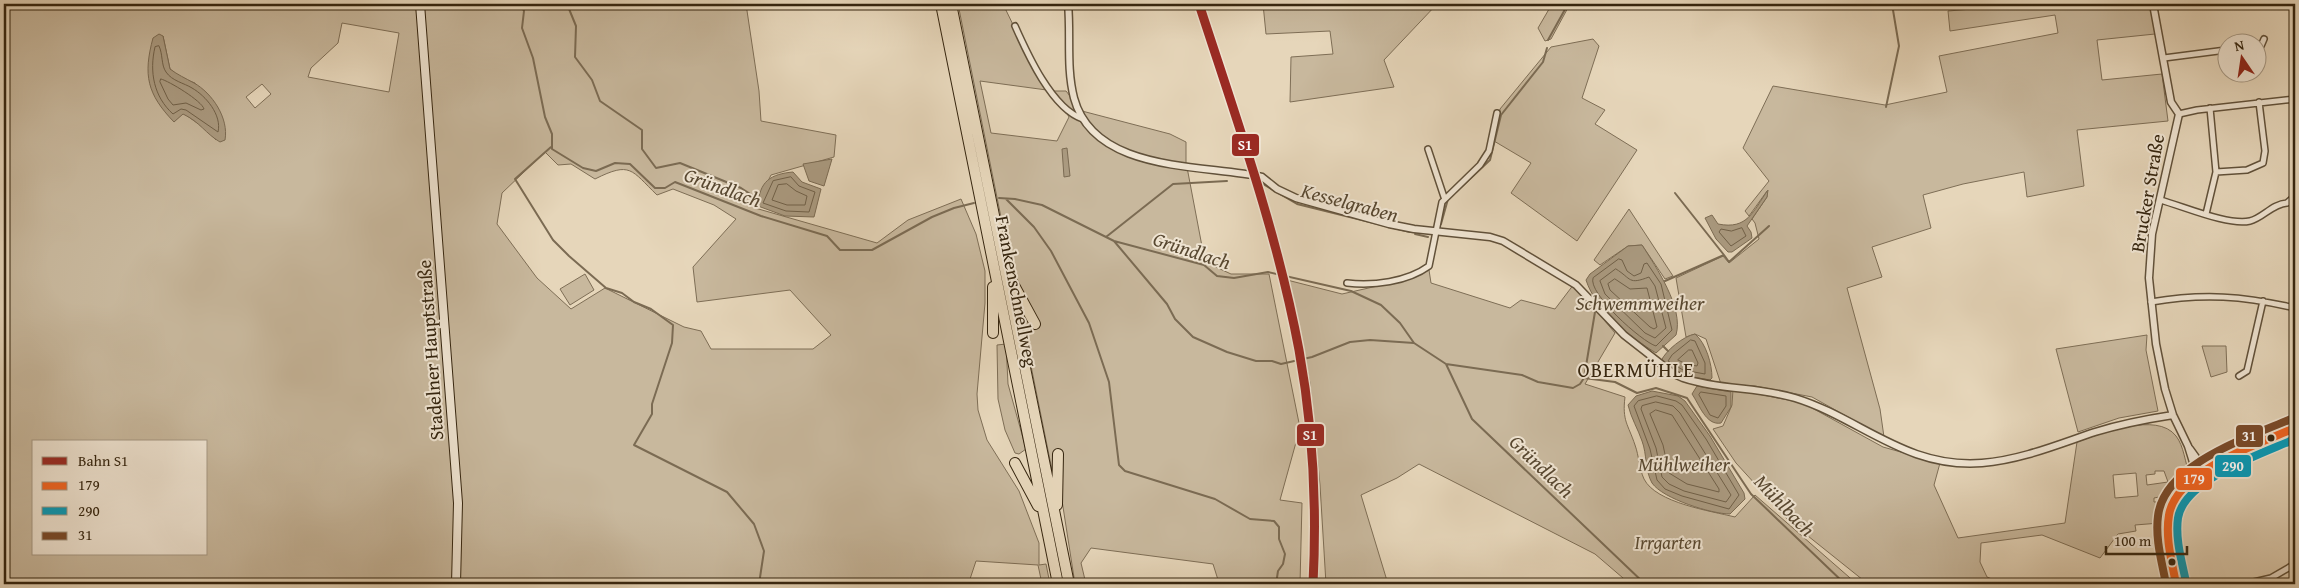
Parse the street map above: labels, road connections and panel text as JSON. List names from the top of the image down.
{
  "streets": {
    "highway": ["Frankenschnellweg"],
    "main road": ["Stadelner Hauptstraße"],
    "street": ["Brucker Straße"]
  },
  "districts": ["OBERMÜHLE"],
  "water": [
    "Gründlach",
    "Kesselgraben",
    "Schwemmweiher",
    "Mühlweiher",
    "Mühlbach"
  ],
  "parks": ["Irrgarten"],
  "lines": [
    "rail line S1",
    "transit line 31",
    "transit line 179",
    "transit line 290"
  ],
  "legend": [
    "Bahn S1",
    "179",
    "290",
    "31"
  ],
  "scale_bar": "100 m",
  "north": "top"
}
